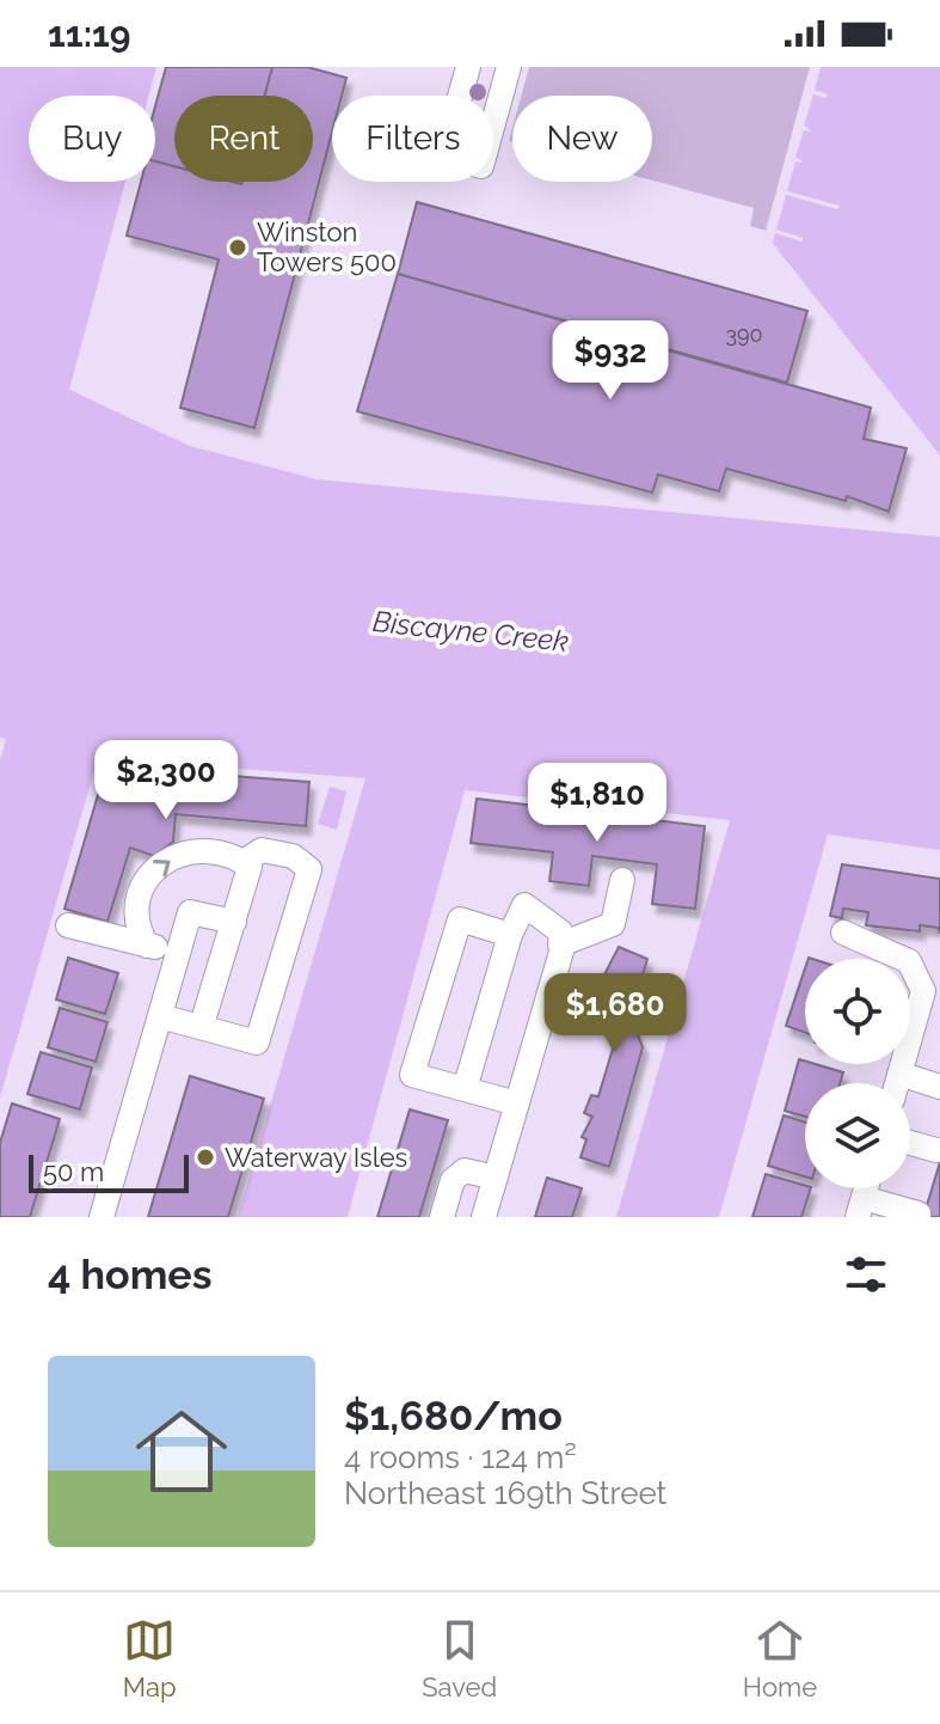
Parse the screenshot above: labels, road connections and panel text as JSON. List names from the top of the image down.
{
  "water": ["Biscayne Creek"],
  "places": ["Winston Towers 500", "Waterway Isles"],
  "house_numbers": ["390"],
  "scale_bar": "50 m",
  "page": {
    "status": "11:19",
    "chip": [
      "Buy",
      "Rent",
      "Filters",
      "New"
    ],
    "price": [
      "$932",
      "$2,300",
      "$1,810",
      "$1,680"
    ],
    "scale": "50 m",
    "heading": "4 homes",
    "list": [
      {
        "name": "$1,680/mo",
        "note": "4 rooms · 124 m² · Northeast 169th Street"
      }
    ],
    "tabs": ["Map", "Saved", "Home"]
  }
}
